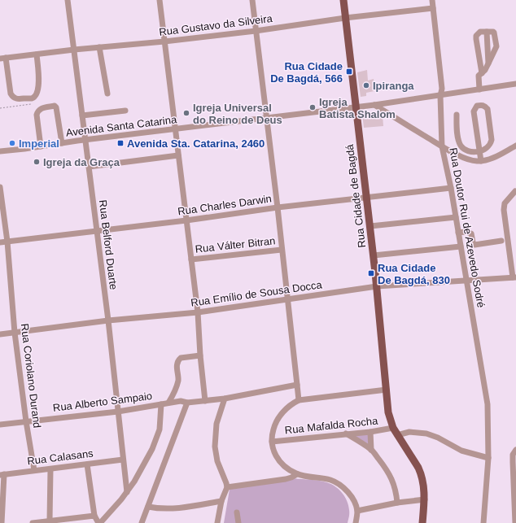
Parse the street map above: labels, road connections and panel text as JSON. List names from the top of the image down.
{
  "streets": {
    "main road": ["Rua Cidade de Bagdá"],
    "street": [
      "Rua Gustavo da Silveira",
      "Avenida Santa Catarina",
      "Rua Charles Darwin",
      "Rua Doutor Rui de Azevedo Sodré",
      "Rua Belford Duarte",
      "Rua Válter Bitran",
      "Rua Emílio de Sousa Docca",
      "Rua Coriolano Durand",
      "Rua Alberto Sampaio",
      "Rua Mafalda Rocha",
      "Rua Calasans"
    ]
  },
  "crossings": [
    ["Rua Gustavo da Silveira", "Rua Cidade de Bagdá"],
    ["Rua Gustavo da Silveira", "Rua Doutor Rui de Azevedo Sodré"],
    ["Rua Gustavo da Silveira", "Rua Belford Duarte"],
    ["Avenida Santa Catarina", "Rua Cidade de Bagdá"],
    ["Avenida Santa Catarina", "Rua Doutor Rui de Azevedo Sodré"],
    ["Avenida Santa Catarina", "Rua Belford Duarte"],
    ["Rua Cidade de Bagdá", "Rua Charles Darwin"],
    ["Rua Cidade de Bagdá", "Rua Emílio de Sousa Docca"],
    ["Rua Cidade de Bagdá", "Rua Mafalda Rocha"],
    ["Rua Charles Darwin", "Rua Doutor Rui de Azevedo Sodré"],
    ["Rua Charles Darwin", "Rua Belford Duarte"],
    ["Rua Charles Darwin", "Rua Coriolano Durand"],
    ["Rua Doutor Rui de Azevedo Sodré", "Rua Emílio de Sousa Docca"],
    ["Rua Belford Duarte", "Rua Emílio de Sousa Docca"],
    ["Rua Belford Duarte", "Rua Alberto Sampaio"],
    ["Rua Belford Duarte", "Rua Calasans"],
    ["Rua Emílio de Sousa Docca", "Rua Coriolano Durand"],
    ["Rua Coriolano Durand", "Rua Alberto Sampaio"],
    ["Rua Coriolano Durand", "Rua Calasans"]
  ],
  "places": {
    "transit": ["Rua Cidade De Bagdá, 566", "Avenida Sta. Catarina, 2460", "Rua Cidade De Bagdá, 830"],
    "other": [
      "Ipiranga",
      "Igreja Batista Shalom",
      "Igreja Universal do Reino de Deus",
      "Imperial",
      "Igreja da Graça"
    ]
  }
}
